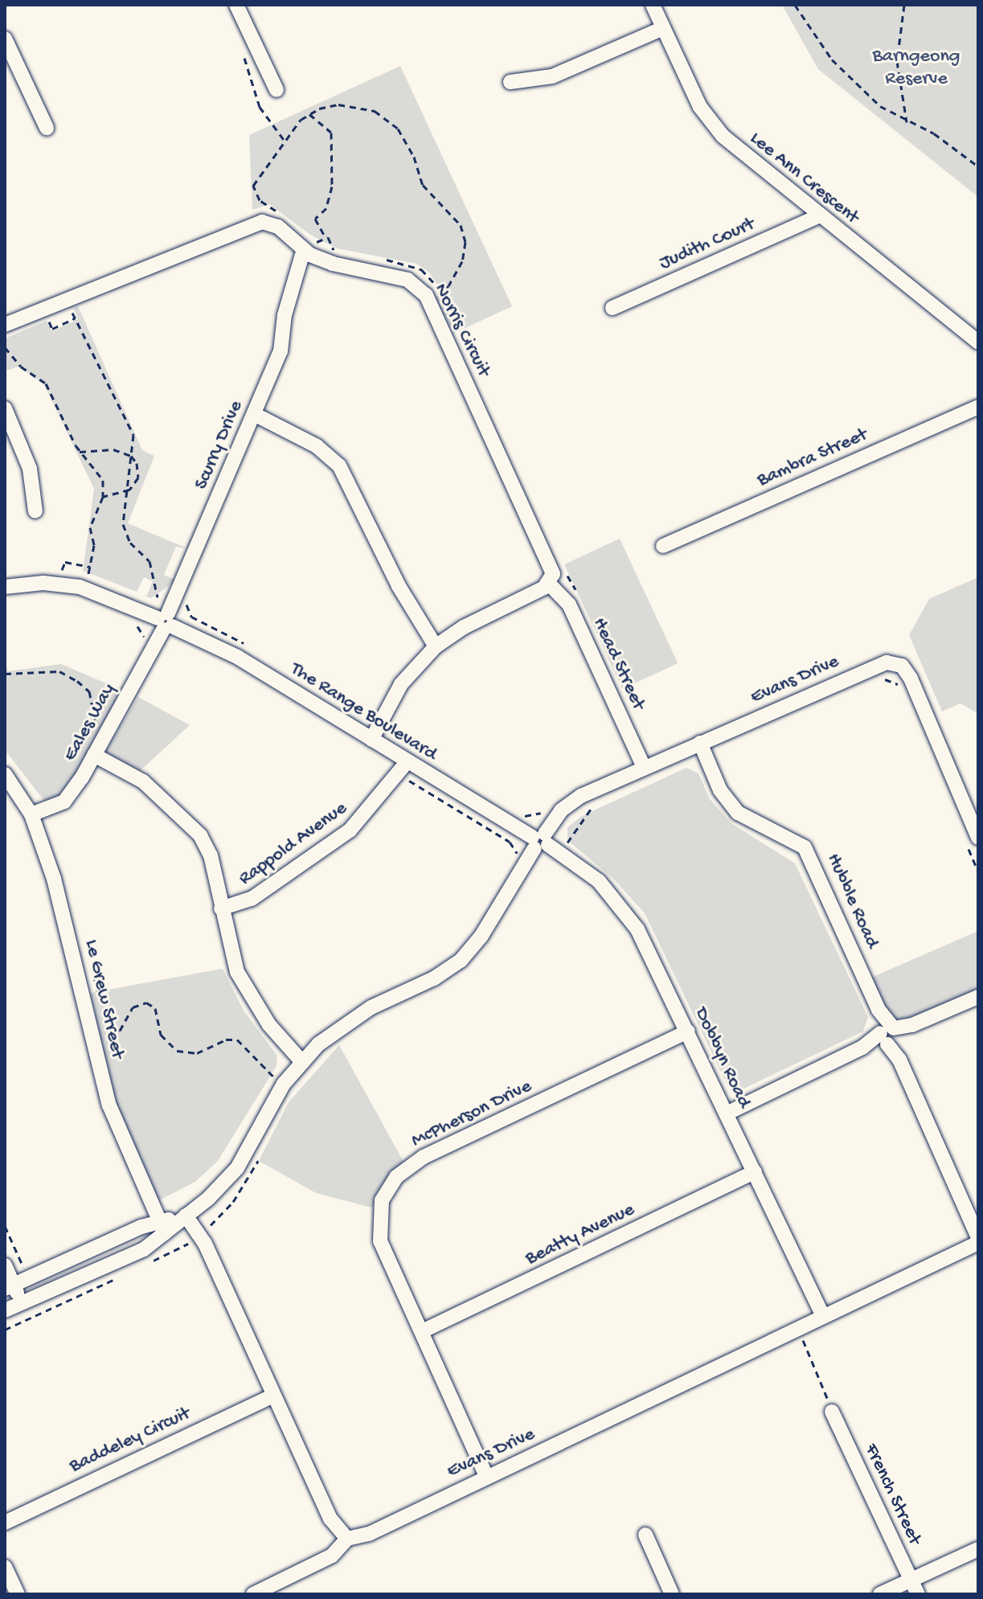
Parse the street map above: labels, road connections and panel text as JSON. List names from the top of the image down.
{
  "streets": {
    "street": [
      "Lee Ann Crescent",
      "Judith Court",
      "Norris Circuit",
      "Scurry Drive",
      "Bambra Street",
      "Head Street",
      "Evans Drive",
      "The Range Boulevard",
      "Eales Way",
      "Rappold Avenue",
      "Hubble Road",
      "Le Grew Street",
      "Dobbyn Road",
      "McPherson Drive",
      "Beatty Avenue",
      "Baddeley Circuit",
      "French Street"
    ]
  },
  "crossings": [
    ["Lee Ann Crescent", "Judith Court"],
    ["Norris Circuit", "Scurry Drive"],
    ["Norris Circuit", "Head Street"],
    ["Scurry Drive", "The Range Boulevard"],
    ["Scurry Drive", "Eales Way"],
    ["Head Street", "Evans Drive"],
    ["Evans Drive", "The Range Boulevard"],
    ["Evans Drive", "Hubble Road"],
    ["Evans Drive", "Dobbyn Road"],
    ["Evans Drive", "McPherson Drive"],
    ["The Range Boulevard", "Eales Way"],
    ["The Range Boulevard", "Rappold Avenue"],
    ["The Range Boulevard", "Dobbyn Road"],
    ["Eales Way", "Le Grew Street"],
    ["Dobbyn Road", "McPherson Drive"],
    ["Dobbyn Road", "Beatty Avenue"],
    ["McPherson Drive", "Beatty Avenue"]
  ],
  "parks": ["Barngeong Reserve"]
}
